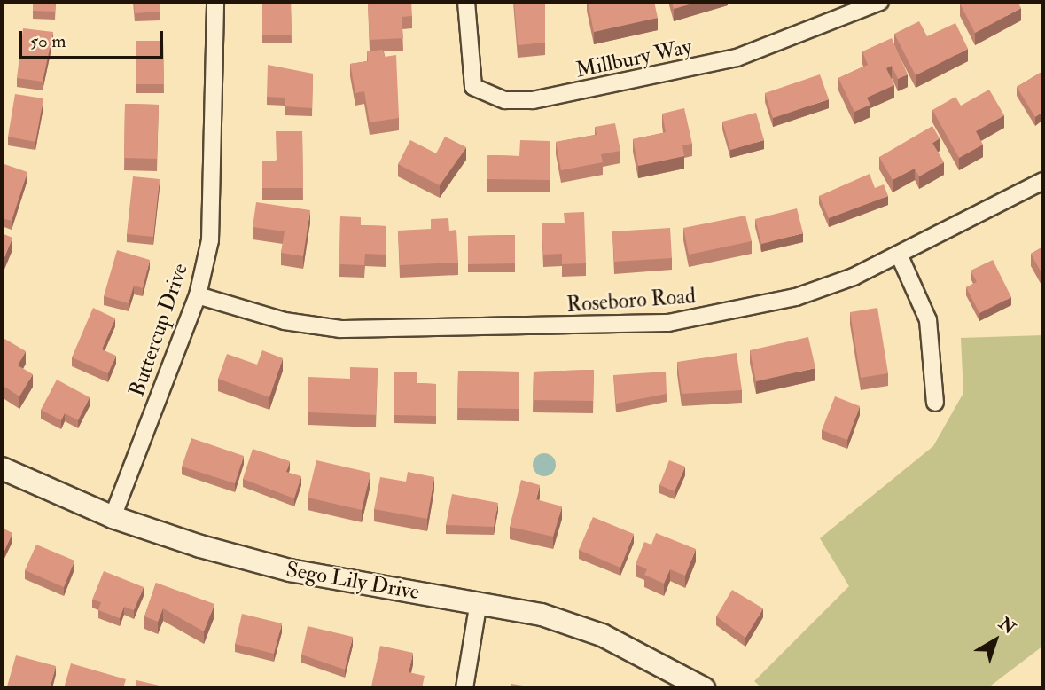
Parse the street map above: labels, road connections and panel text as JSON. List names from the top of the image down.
{
  "streets": {
    "street": [
      "Millbury Way",
      "Roseboro Road",
      "Buttercup Drive",
      "Sego Lily Drive"
    ]
  },
  "crossings": [
    ["Roseboro Road", "Buttercup Drive"],
    ["Buttercup Drive", "Sego Lily Drive"]
  ],
  "scale_bar": "50 m",
  "north": "top right"
}
